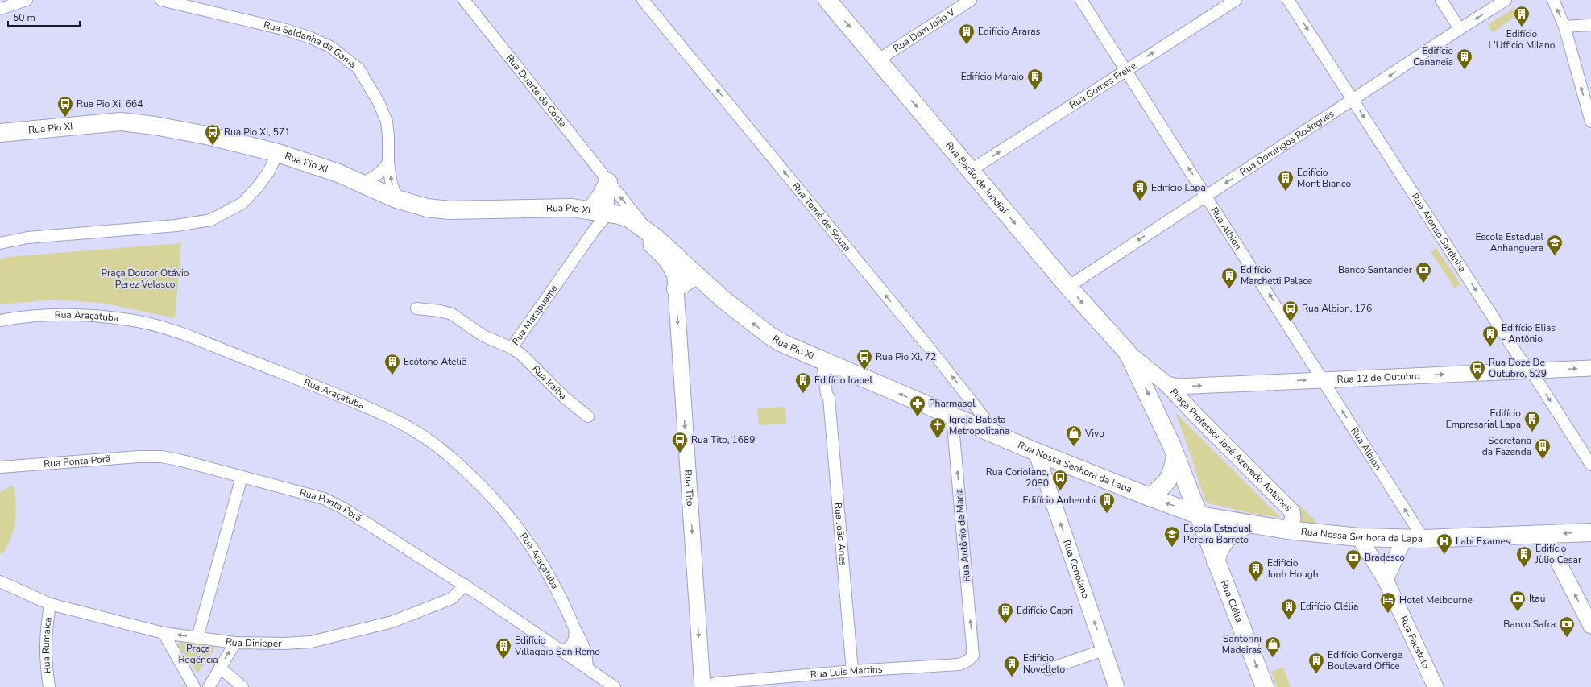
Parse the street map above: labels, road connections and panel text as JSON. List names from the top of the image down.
{
  "streets": {
    "main road": [
      "Rua Pio XI",
      "Rua Barão de Jundiaí",
      "Rua Nossa Senhora da Lapa",
      "Rua Clélia"
    ],
    "street": [
      "Rua Dom João V",
      "Rua Saldanha da Gama",
      "Rua Gomes Freire",
      "Rua Duarte da Costa",
      "Rua Domingos Rodrigues",
      "Rua Tomé de Souza",
      "Rua Albion",
      "Rua Afonso Sardinha",
      "Rua Marapuama",
      "Rua Araçatuba",
      "Rua 12 de Outubro",
      "Rua Iraíba",
      "Praça Professor José Azevedo Antunes",
      "Rua Ponta Porã",
      "Rua Tito",
      "Rua João Anes",
      "Rua Antônio de Mariz",
      "Rua Coriolano",
      "Rua Dinieper",
      "Rua Faustolo",
      "Rua Rumaica",
      "Rua Luís Martins"
    ]
  },
  "crossings": [
    ["Rua Dom João V", "Rua Barão de Jundiaí"],
    ["Rua Saldanha da Gama", "Rua Pio XI"],
    ["Rua Gomes Freire", "Rua Barão de Jundiaí"],
    ["Rua Gomes Freire", "Rua Albion"],
    ["Rua Duarte da Costa", "Rua Pio XI"],
    ["Rua Pio XI", "Rua Marapuama"],
    ["Rua Pio XI", "Rua Nossa Senhora da Lapa"],
    ["Rua Pio XI", "Rua Tito"],
    ["Rua Pio XI", "Rua João Anes"],
    ["Rua Pio XI", "Rua Antônio de Mariz"],
    ["Rua Domingos Rodrigues", "Rua Barão de Jundiaí"],
    ["Rua Domingos Rodrigues", "Rua Albion"],
    ["Rua Domingos Rodrigues", "Rua Afonso Sardinha"],
    ["Rua Barão de Jundiaí", "Praça Professor José Azevedo Antunes"],
    ["Rua Tomé de Souza", "Rua Nossa Senhora da Lapa"],
    ["Rua Albion", "Rua 12 de Outubro"],
    ["Rua Albion", "Rua Nossa Senhora da Lapa"],
    ["Rua Afonso Sardinha", "Rua 12 de Outubro"],
    ["Rua Marapuama", "Rua Iraíba"],
    ["Rua Araçatuba", "Rua Ponta Porã"],
    ["Rua 12 de Outubro", "Praça Professor José Azevedo Antunes"],
    ["Praça Professor José Azevedo Antunes", "Rua Nossa Senhora da Lapa"],
    ["Rua Ponta Porã", "Rua Dinieper"],
    ["Rua Nossa Senhora da Lapa", "Rua Antônio de Mariz"],
    ["Rua Nossa Senhora da Lapa", "Rua Coriolano"],
    ["Rua Nossa Senhora da Lapa", "Rua Clélia"],
    ["Rua Nossa Senhora da Lapa", "Rua Faustolo"],
    ["Rua Tito", "Rua Luís Martins"],
    ["Rua João Anes", "Rua Luís Martins"],
    ["Rua Antônio de Mariz", "Rua Luís Martins"],
    ["Rua Dinieper", "Rua Rumaica"]
  ],
  "one_way": [
    "Rua Gomes Freire",
    "Rua Domingos Rodrigues",
    "Rua Barão de Jundiaí",
    "Rua Tomé de Souza",
    "Rua Albion",
    "Rua Afonso Sardinha",
    "Rua 12 de Outubro",
    "Rua Tito",
    "Rua Antônio de Mariz",
    "Rua Coriolano",
    "Rua Clélia"
  ],
  "parks": ["Praça Doutor Otávio Perez Velasco", "Praça Regência"],
  "places": {
    "building": [
      "Edifício L'Ufficio Milano",
      "Edifício Araras",
      "Edifício Cananeia",
      "Edifício Marajo",
      "Edifício Mont Bianco",
      "Edifício Lapa",
      "Edifício Marchetti Palace",
      "Edifício Elias - Antônio",
      "Ecótono Ateliê",
      "Edifício Iranel",
      "Edifício Empresarial Lapa",
      "Secretaria da Fazenda",
      "Edifício Anhembi",
      "Edifício Jùlio Cesar",
      "Edifício Jonh Hough",
      "Edifício Clélia",
      "Edifício Capri",
      "Edifício Villaggio San Remo",
      "Edifício Converge Boulevard Office",
      "Edifício Novelleto"
    ],
    "bus stop": [
      "Rua Pio Xi, 664",
      "Rua Pio Xi, 571",
      "Rua Albion, 176",
      "Rua Pio Xi, 72",
      "Rua Doze De Outubro, 529",
      "Rua Tito, 1689",
      "Rua Coriolano, 2080"
    ],
    "school or university": ["Escola Estadual Anhanguera", "Escola Estadual Pereira Barreto"],
    "bank": [
      "Banco Santander",
      "Bradesco",
      "Itaú",
      "Banco Safra"
    ],
    "pharmacy": ["Pharmasol"],
    "church": ["Igreja Batista Metropolitana"],
    "shop": ["Vivo", "Santorini Madeiras"],
    "hospital": ["Labi Exames"],
    "hotel": ["Hotel Melbourne"]
  },
  "scale_bar": "50 m"
}
